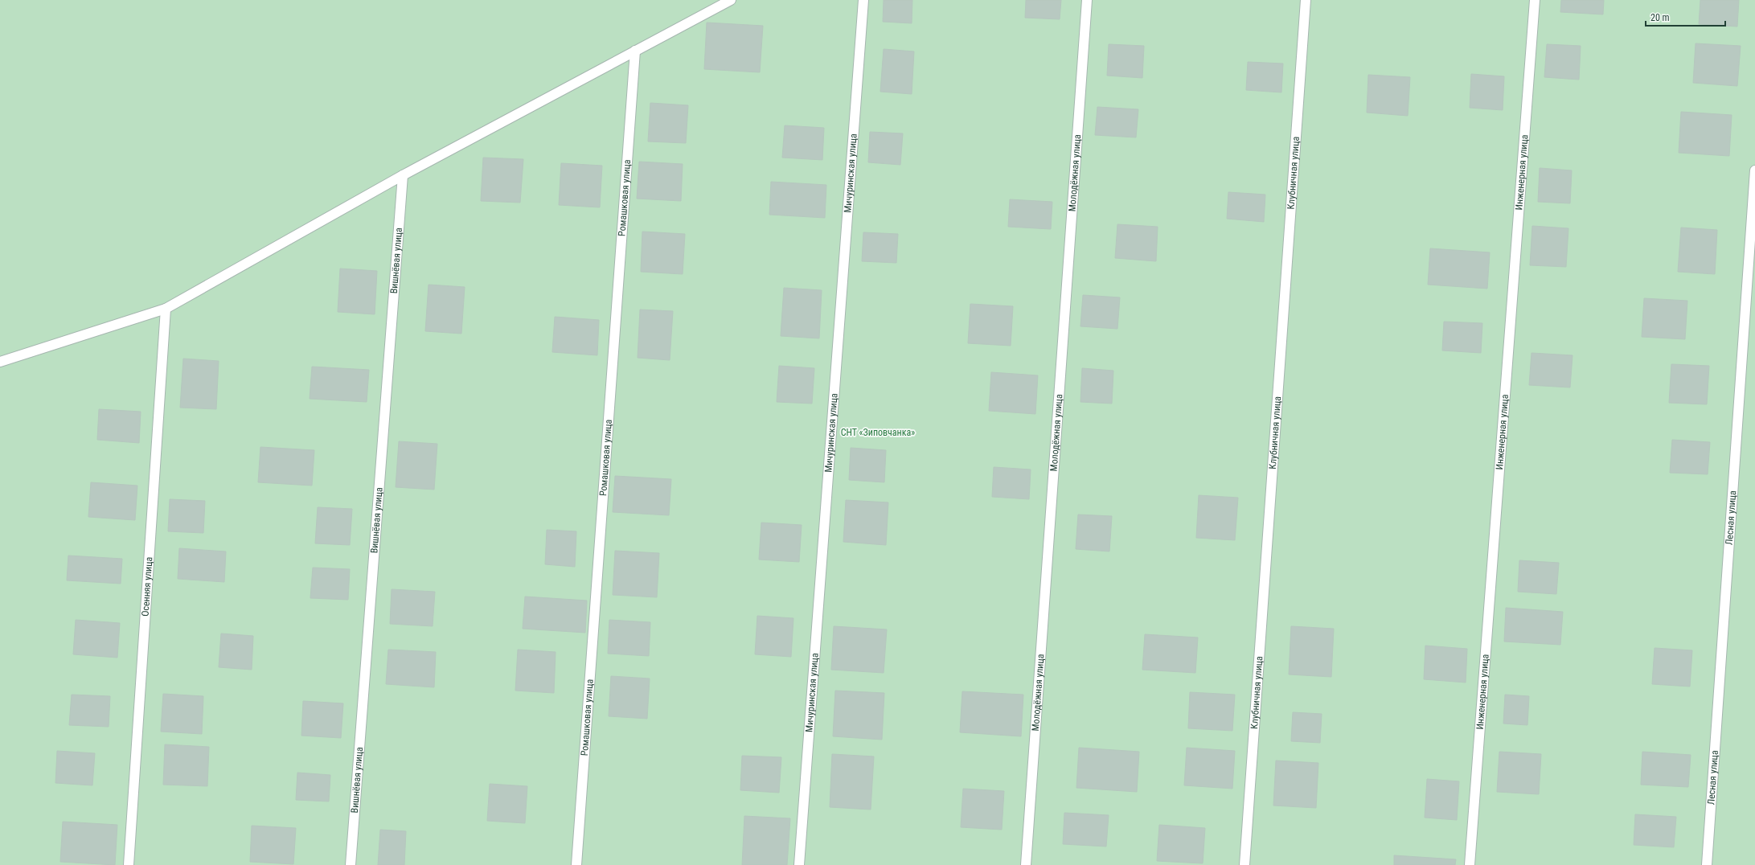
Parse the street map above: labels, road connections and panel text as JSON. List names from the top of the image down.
{
  "streets": {
    "street": [
      "Мичуринская улица",
      "Молодёжная улица",
      "Клубничная улица",
      "Инженерная улица",
      "Ромашковая улица",
      "Вишнёвая улица",
      "Лесная улица",
      "Осенняя улица"
    ]
  },
  "parks": ["СНТ «Зиповчанка»"],
  "scale_bar": "20 m"
}
